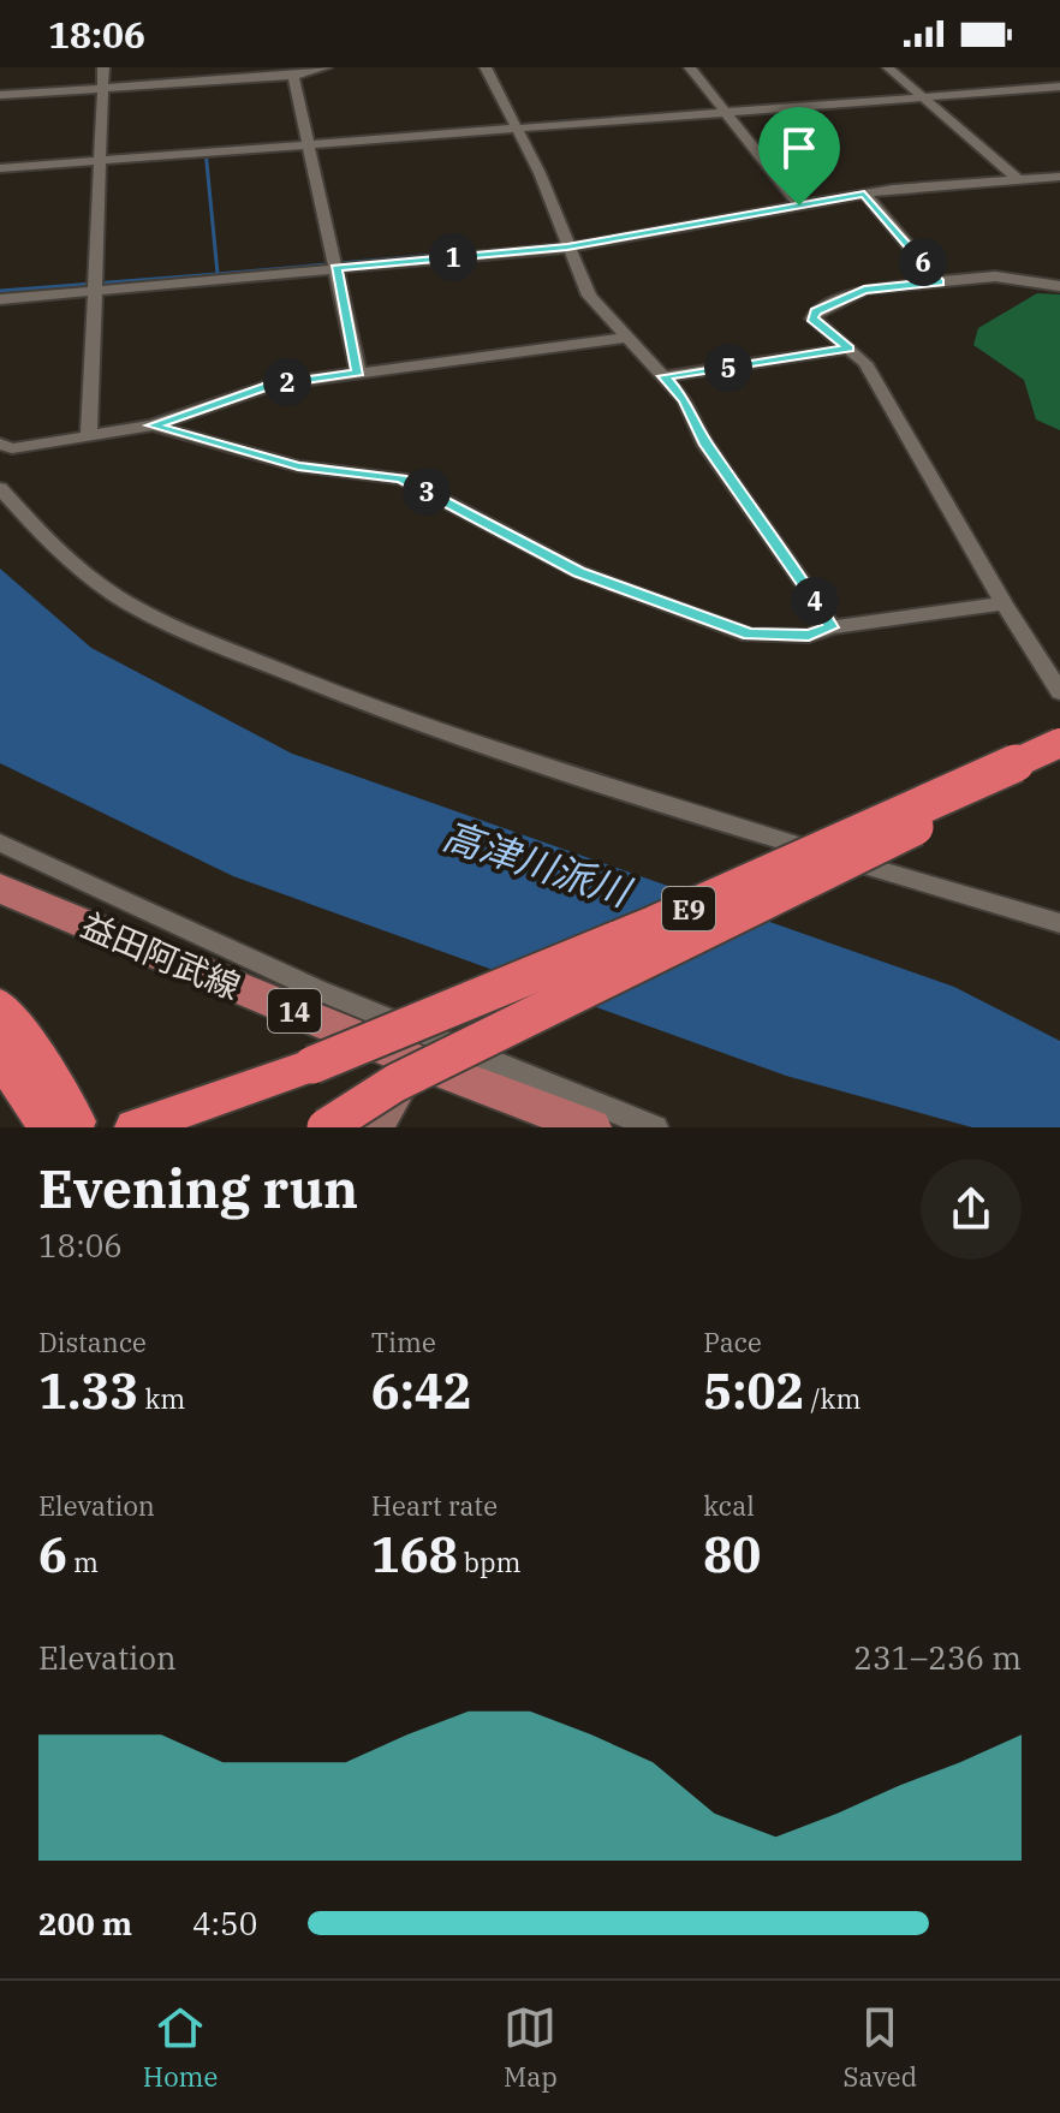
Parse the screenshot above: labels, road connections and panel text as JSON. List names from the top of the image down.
{
  "streets": {
    "highway": ["E9"],
    "main road": ["益田阿武線", "14"]
  },
  "water": ["高津川派川"],
  "page": {
    "status": "18:06",
    "pins": [
      "1",
      "6",
      "5",
      "2",
      "3",
      "4"
    ],
    "heading": ["Evening run", "18:06"],
    "stats": [
      ["Distance", "1.33 km"],
      ["Time", "6:42"],
      ["Pace", "5:02 /km"],
      ["Elevation", "6 m"],
      ["Heart rate", "168 bpm"],
      ["kcal", "80"]
    ],
    "chart": ["Elevation", "231–236 m"],
    "list": [
      {
        "name": "200 m",
        "note": "4:50"
      }
    ],
    "tabs": ["Home", "Map", "Saved"]
  }
}
